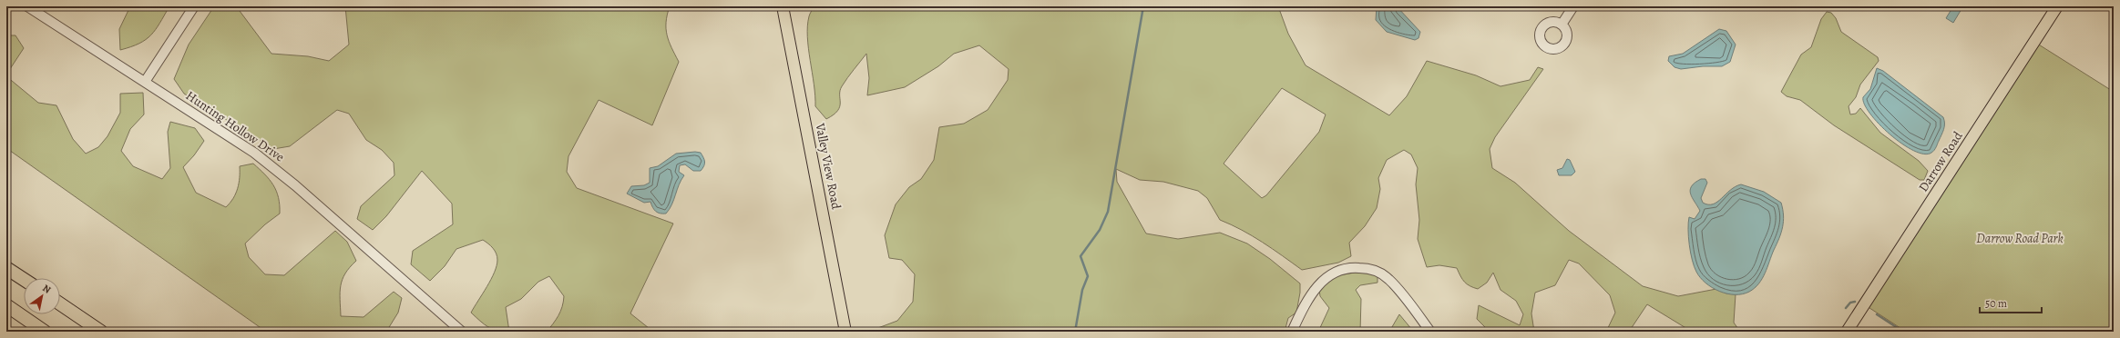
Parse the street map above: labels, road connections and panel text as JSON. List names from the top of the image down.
{
  "streets": {
    "main road": ["Darrow Road", "Valley View Road"],
    "street": ["Hunting Hollow Drive"]
  },
  "parks": ["Darrow Road Park"],
  "scale_bar": "50 m",
  "north": "top right"
}
